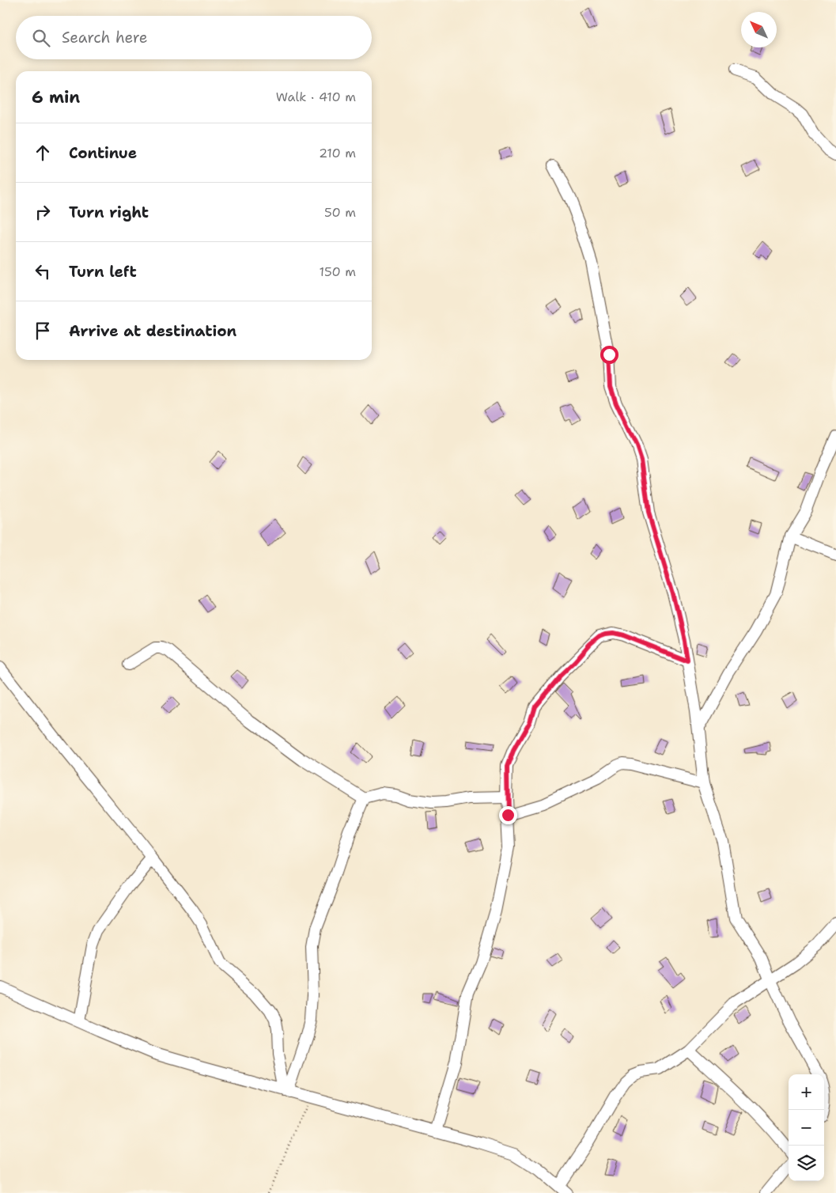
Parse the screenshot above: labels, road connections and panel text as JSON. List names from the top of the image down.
{
  "north": "top left",
  "page": {
    "search": "Search here",
    "heading": ["6 min", "Walk · 410 m"],
    "list": [
      ["Continue", "210 m"],
      ["Turn right", "50 m"],
      ["Turn left", "150 m"],
      "Arrive at destination"
    ],
    "map_buttons": ["+", "−"]
  }
}
